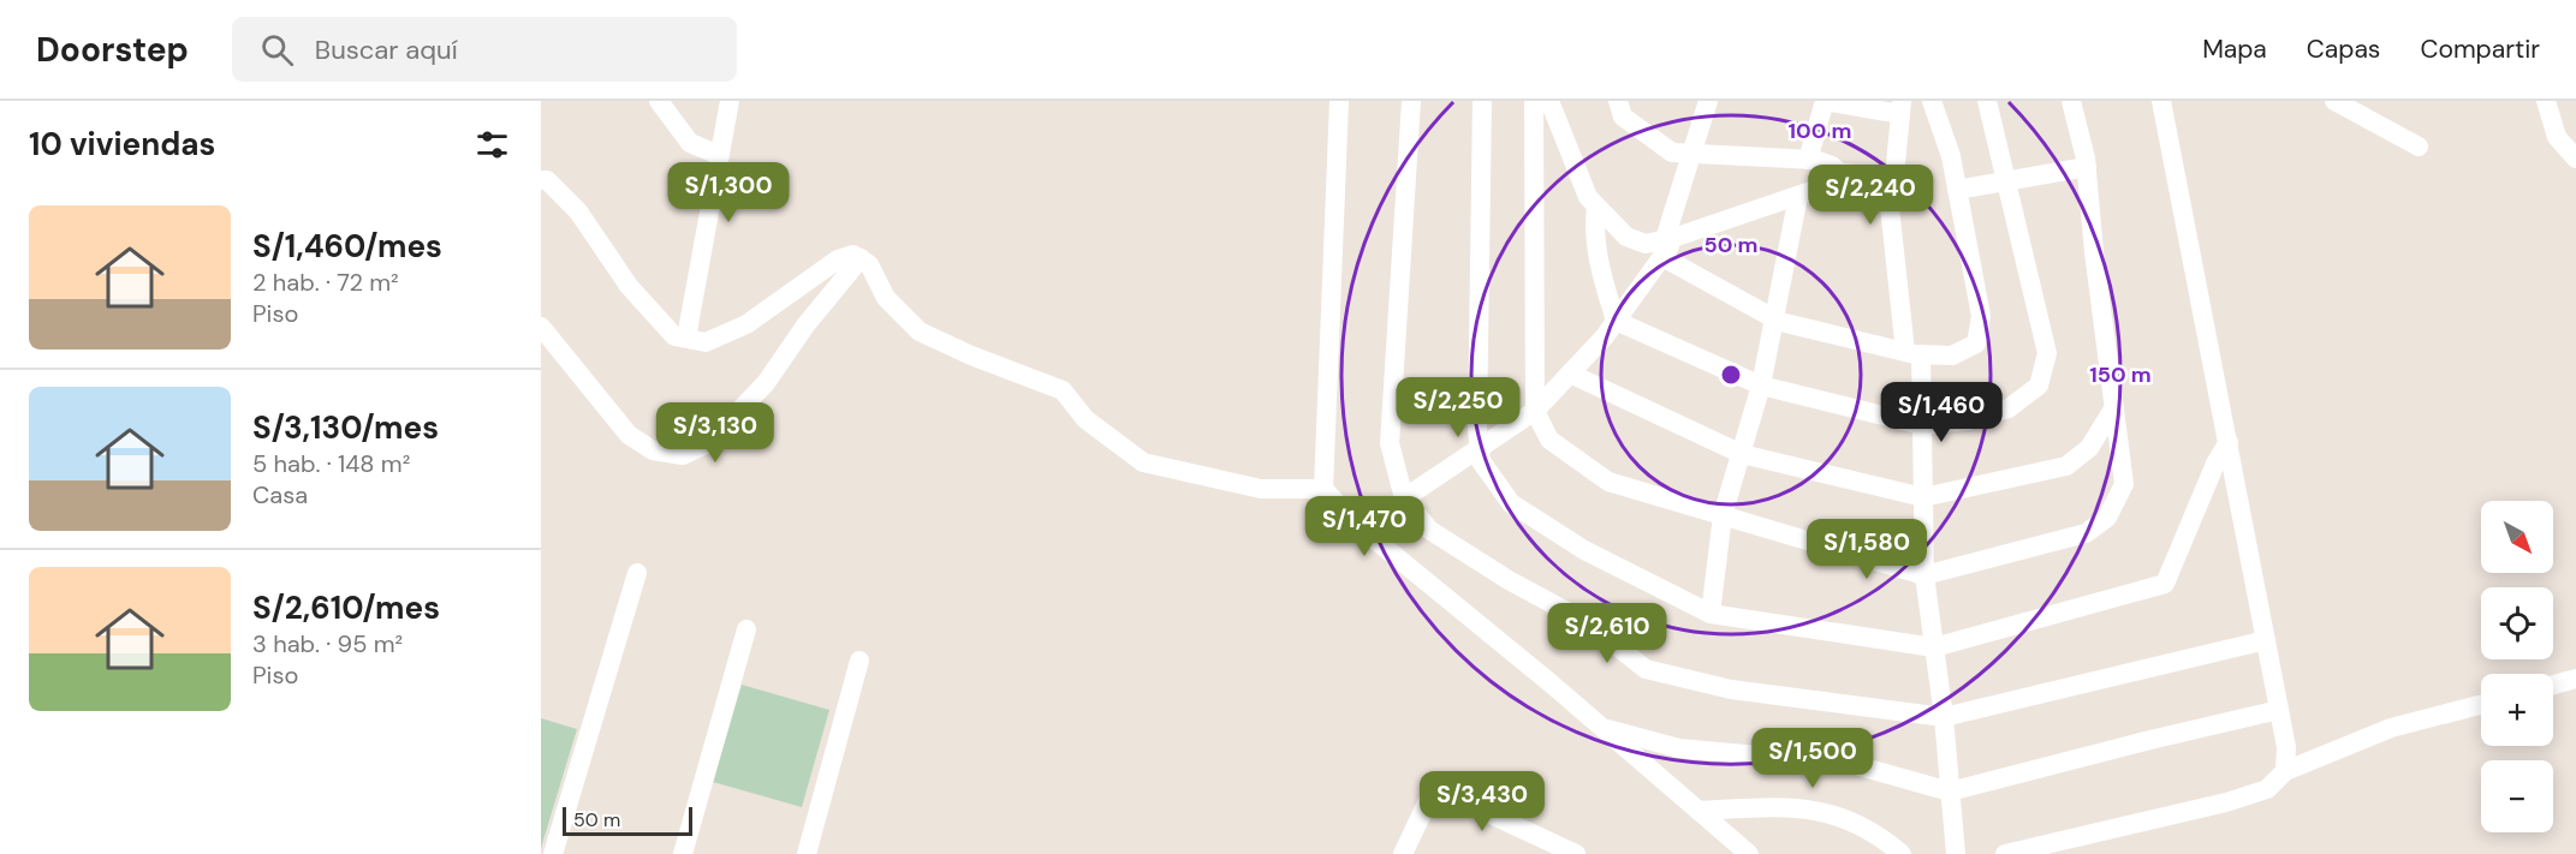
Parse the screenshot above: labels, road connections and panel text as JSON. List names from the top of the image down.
{
  "scale_bar": "50 m",
  "north": "bottom right",
  "page": {
    "header": "Doorstep",
    "search": "Buscar aquí",
    "nav": ["Mapa", "Capas", "Compartir"],
    "heading": "10 viviendas",
    "price": [
      "S/1,300",
      "S/2,240",
      "S/2,250",
      "S/1,460",
      "S/3,130",
      "S/1,470",
      "S/1,580",
      "S/2,610",
      "S/1,500",
      "S/3,430"
    ],
    "list": [
      {
        "name": "S/1,460/mes",
        "note": "2 hab. · 72 m² · Piso"
      },
      {
        "name": "S/3,130/mes",
        "note": "5 hab. · 148 m² · Casa"
      },
      {
        "name": "S/2,610/mes",
        "note": "3 hab. · 95 m² · Piso"
      }
    ],
    "map_buttons": ["+", "−"],
    "scale": "50 m"
  },
  "rings": ["100 m", "50 m", "150 m"]
}
